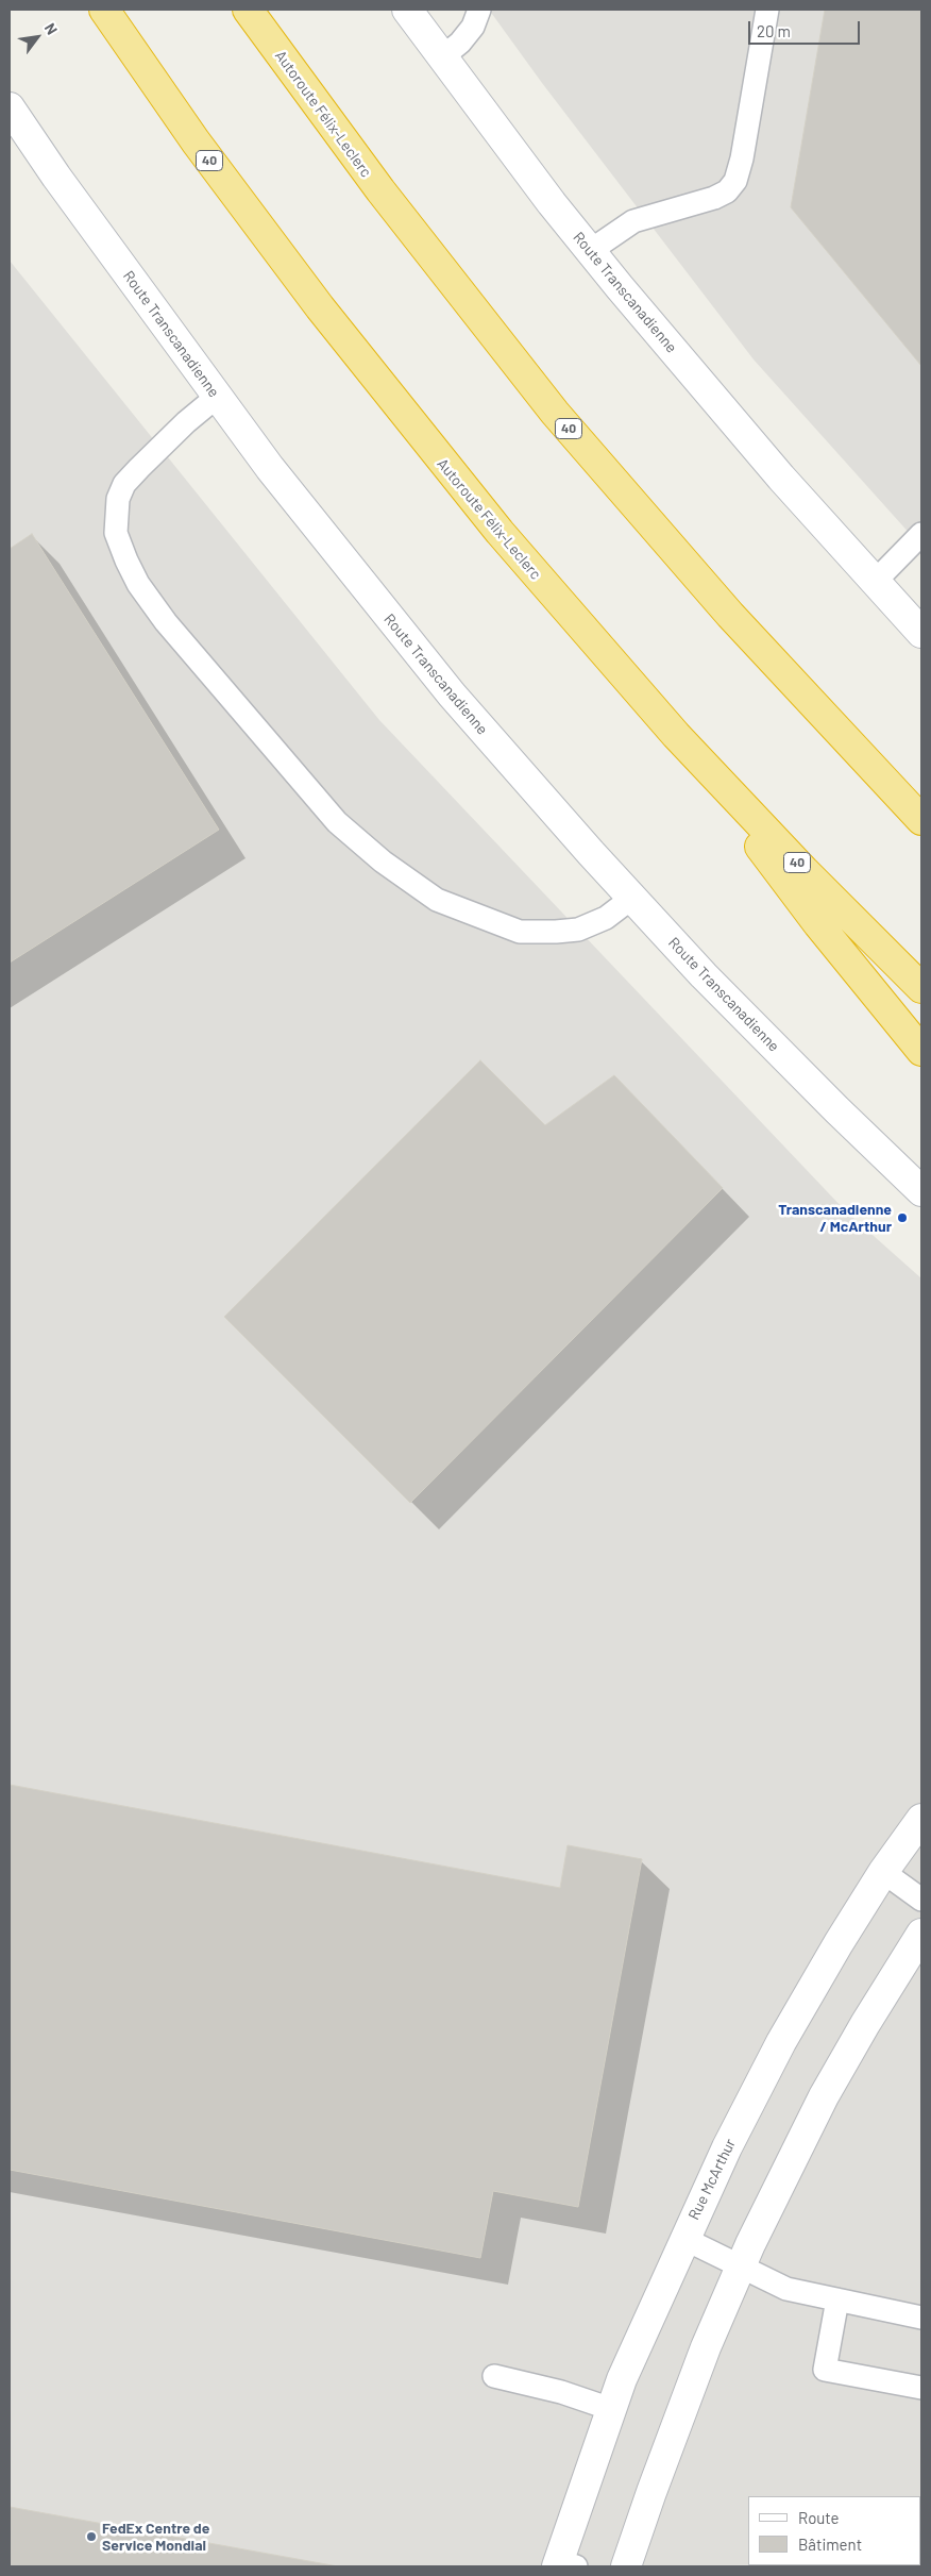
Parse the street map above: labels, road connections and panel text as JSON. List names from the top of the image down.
{
  "streets": {
    "highway": ["Autoroute Félix-Leclerc", "40"],
    "main road": ["Route Transcanadienne", "Rue McArthur"]
  },
  "places": ["Transcanadienne / McArthur", "FedEx Centre de Service Mondial"],
  "legend": ["Route", "Bâtiment"],
  "scale_bar": "20 m",
  "north": "top right"
}
